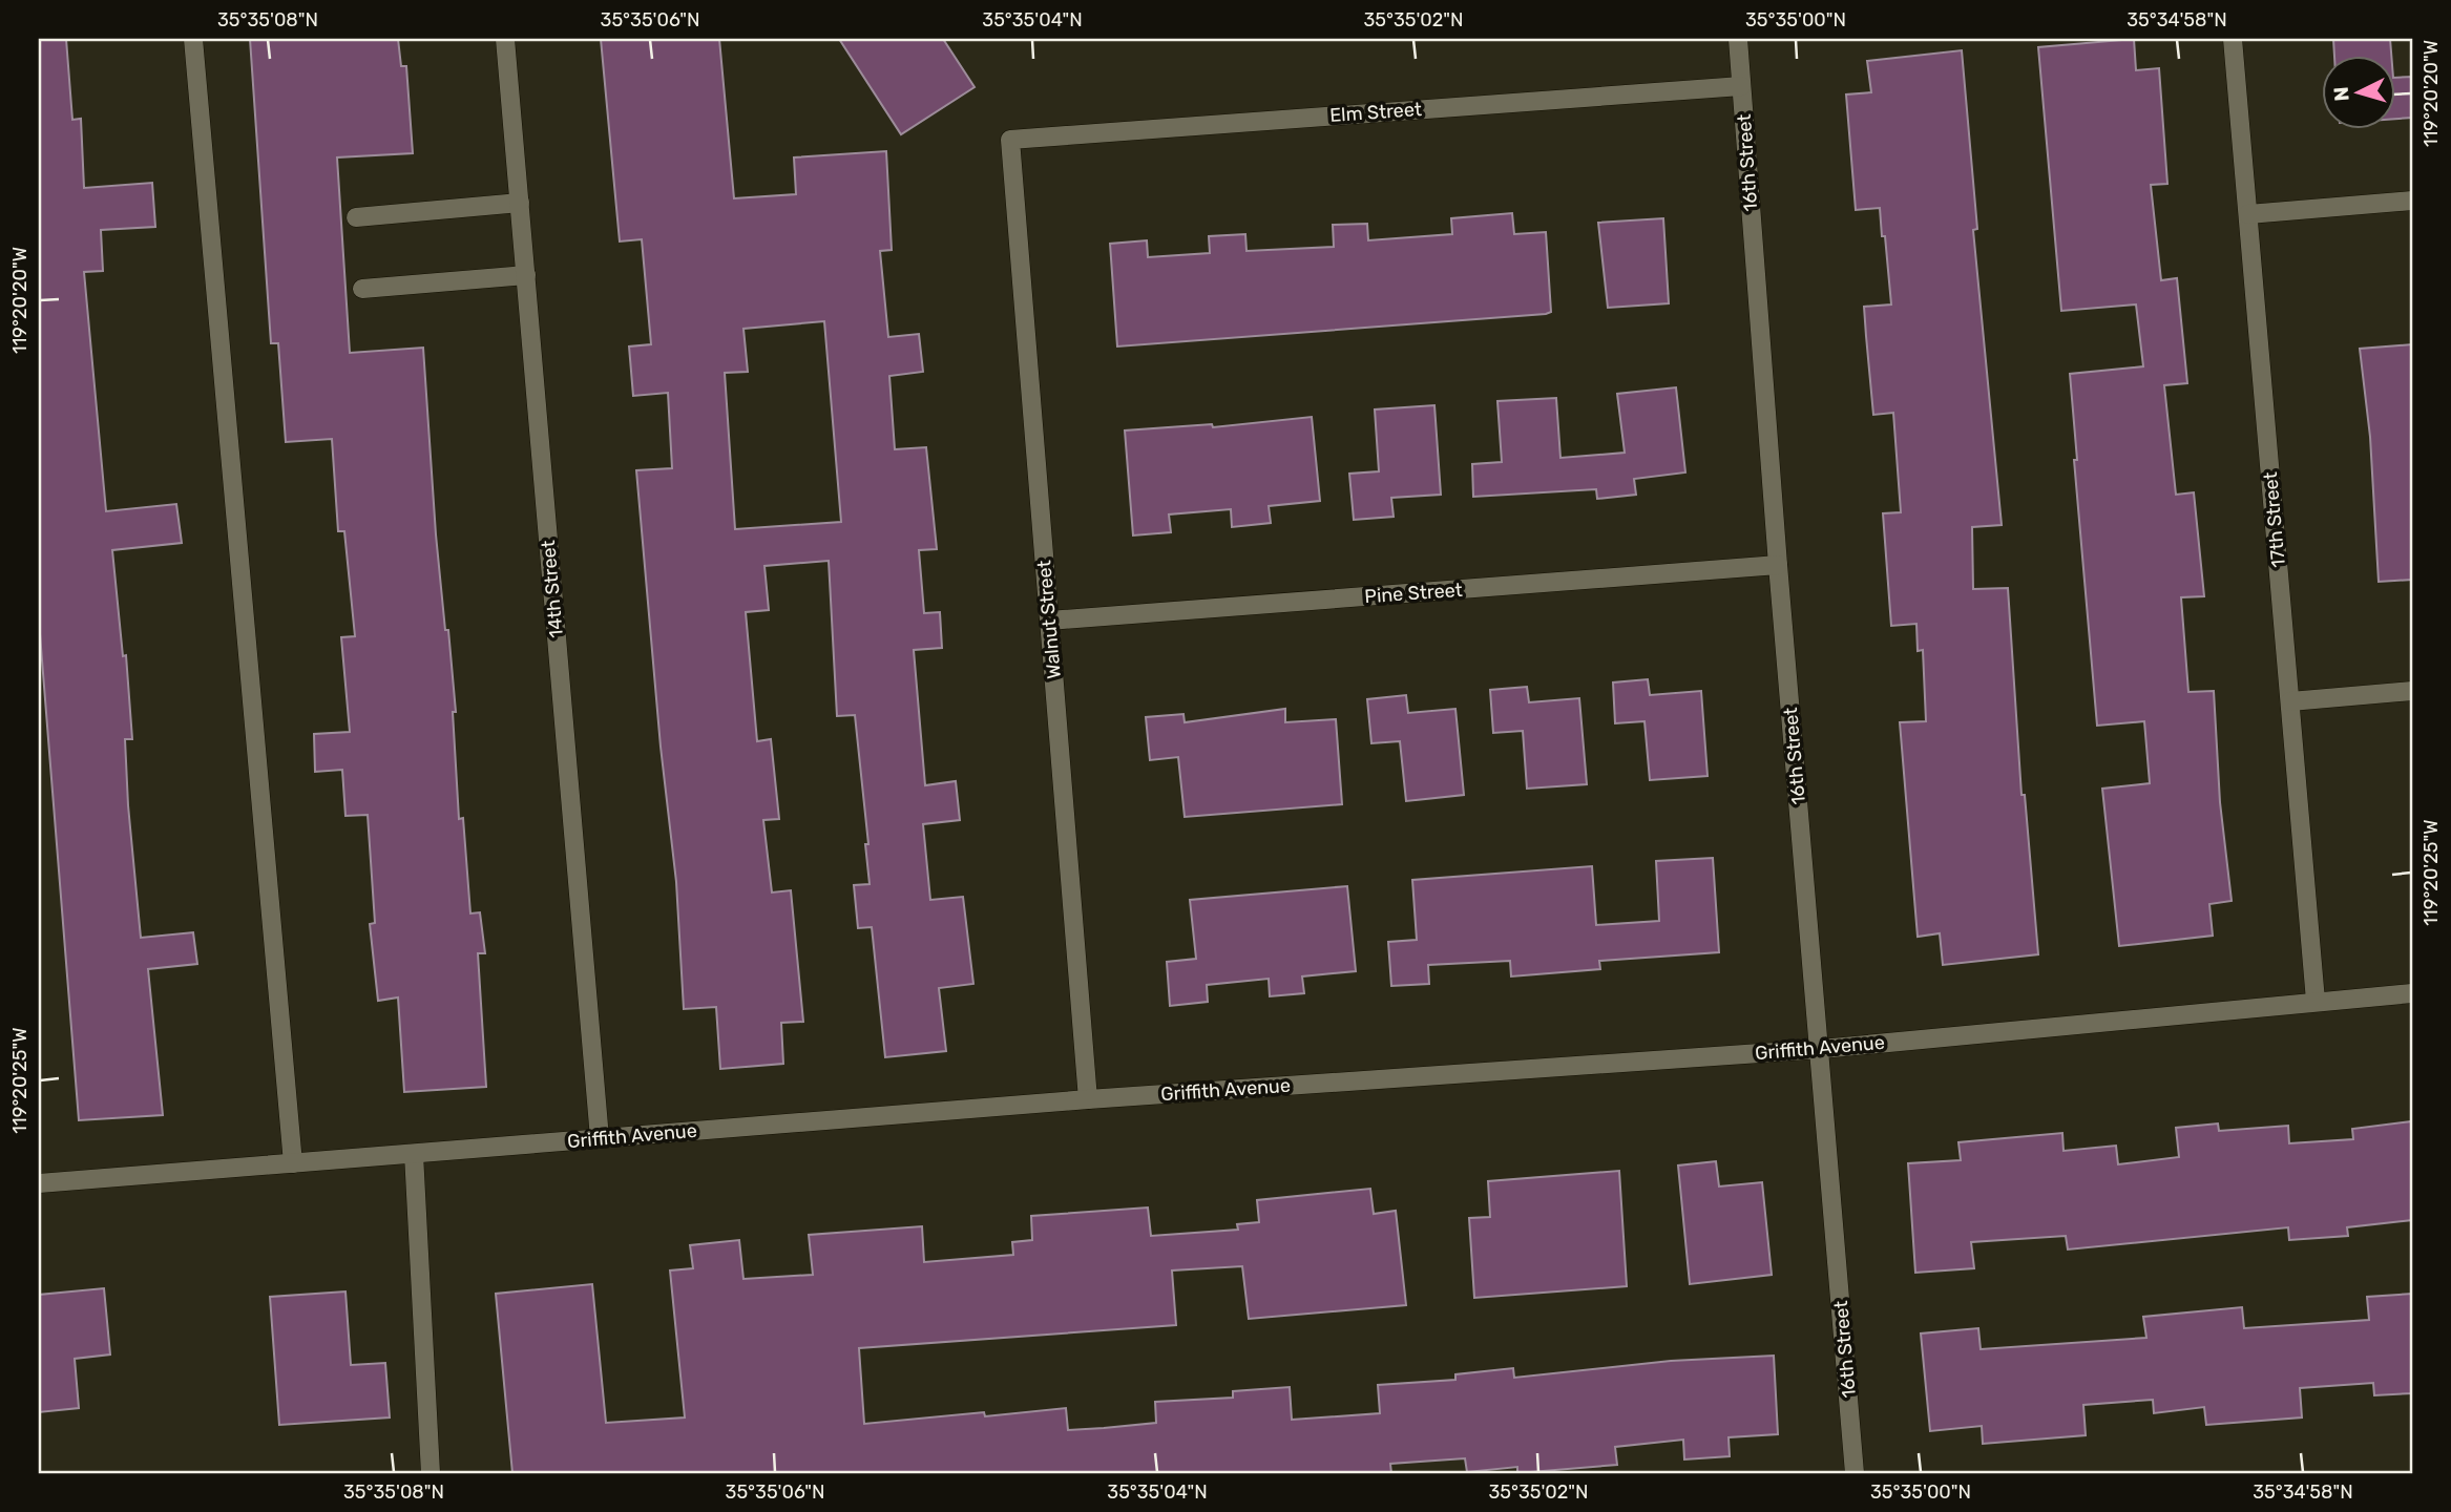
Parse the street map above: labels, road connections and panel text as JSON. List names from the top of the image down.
{
  "streets": {
    "street": [
      "Elm Street",
      "16th Street",
      "17th Street",
      "14th Street",
      "Pine Street",
      "Walnut Street",
      "Griffith Avenue"
    ]
  },
  "crossings": [
    ["Elm Street", "16th Street"],
    ["Elm Street", "Walnut Street"],
    ["16th Street", "Pine Street"],
    ["16th Street", "Griffith Avenue"],
    ["17th Street", "Griffith Avenue"],
    ["14th Street", "Griffith Avenue"],
    ["Pine Street", "Walnut Street"],
    ["Walnut Street", "Griffith Avenue"]
  ],
  "north": "left",
  "coordinates": [
    "35°35'08\"N",
    "35°35'06\"N",
    "35°35'04\"N",
    "35°35'02\"N",
    "35°35'00\"N",
    "35°34'58\"N",
    "119°20'20\"W",
    "119°20'25\"W"
  ]
}
